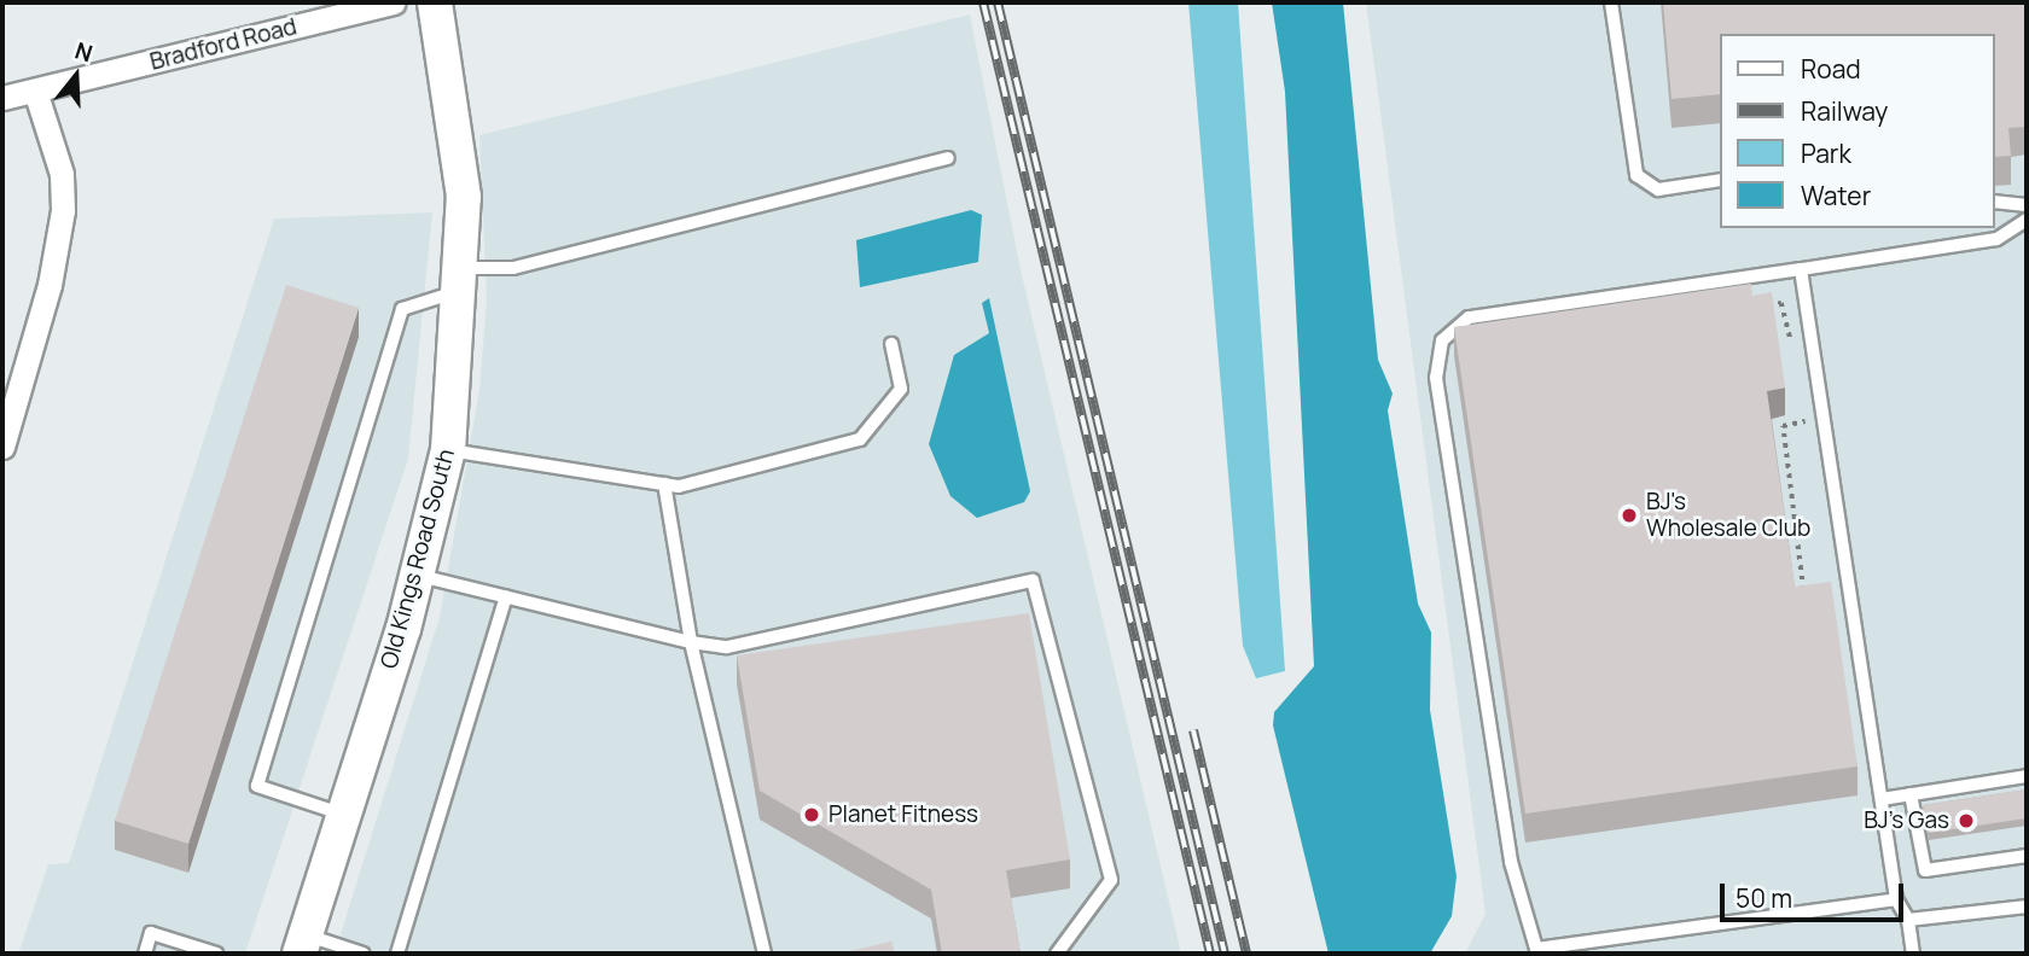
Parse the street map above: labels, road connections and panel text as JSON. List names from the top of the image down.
{
  "streets": {
    "street": ["Bradford Road", "Old Kings Road South"]
  },
  "places": ["BJ's Wholesale Club", "Planet Fitness", "BJ's Gas"],
  "legend": [
    "Road",
    "Railway",
    "Park",
    "Water"
  ],
  "scale_bar": "50 m",
  "north": "top"
}
